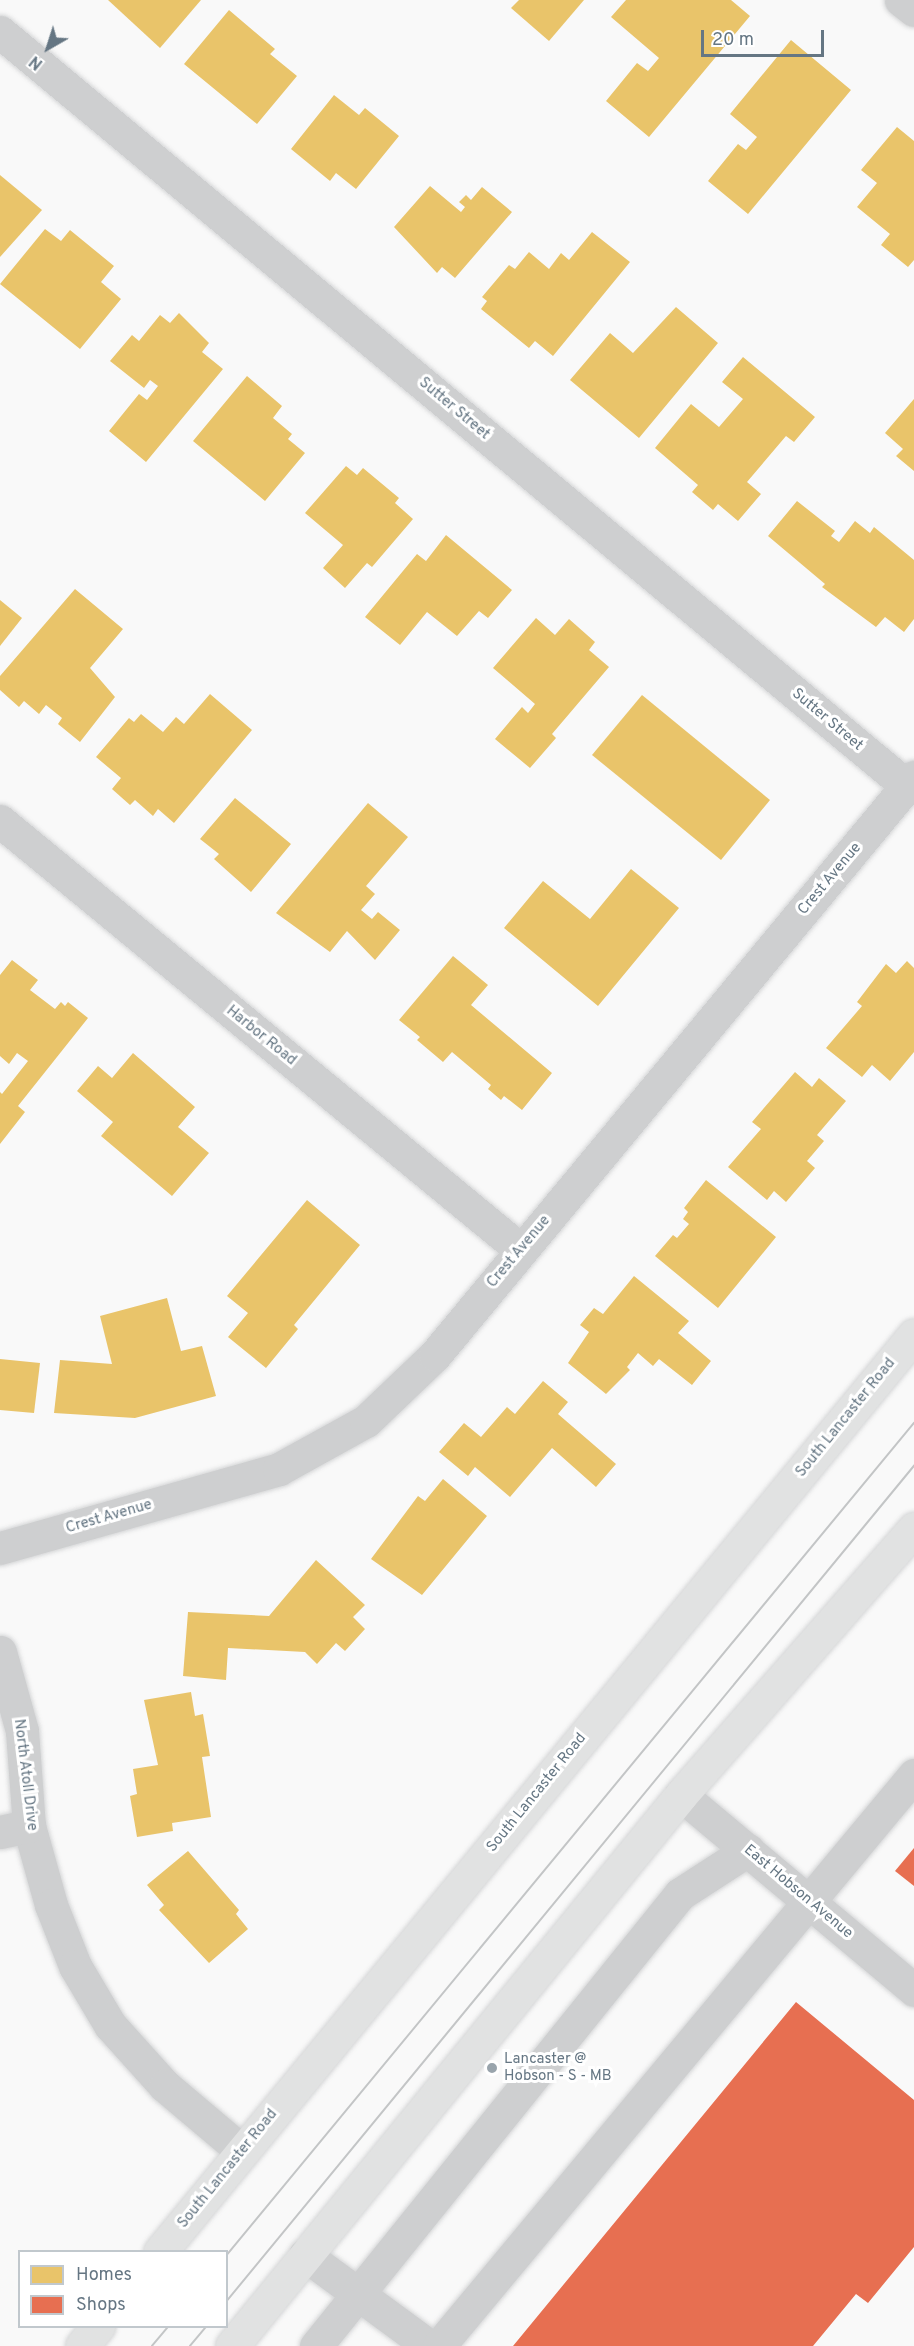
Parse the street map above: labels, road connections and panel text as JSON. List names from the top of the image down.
{
  "streets": {
    "main road": ["South Lancaster Road"],
    "street": [
      "Sutter Street",
      "Crest Avenue",
      "Harbor Road",
      "North Atoll Drive",
      "East Hobson Avenue"
    ]
  },
  "crossings": [
    ["Sutter Street", "Crest Avenue"],
    ["Crest Avenue", "Harbor Road"],
    ["South Lancaster Road", "North Atoll Drive"]
  ],
  "places": ["Lancaster @ Hobson - S - MB"],
  "legend": ["Homes", "Shops"],
  "scale_bar": "20 m",
  "north": "bottom left"
}
